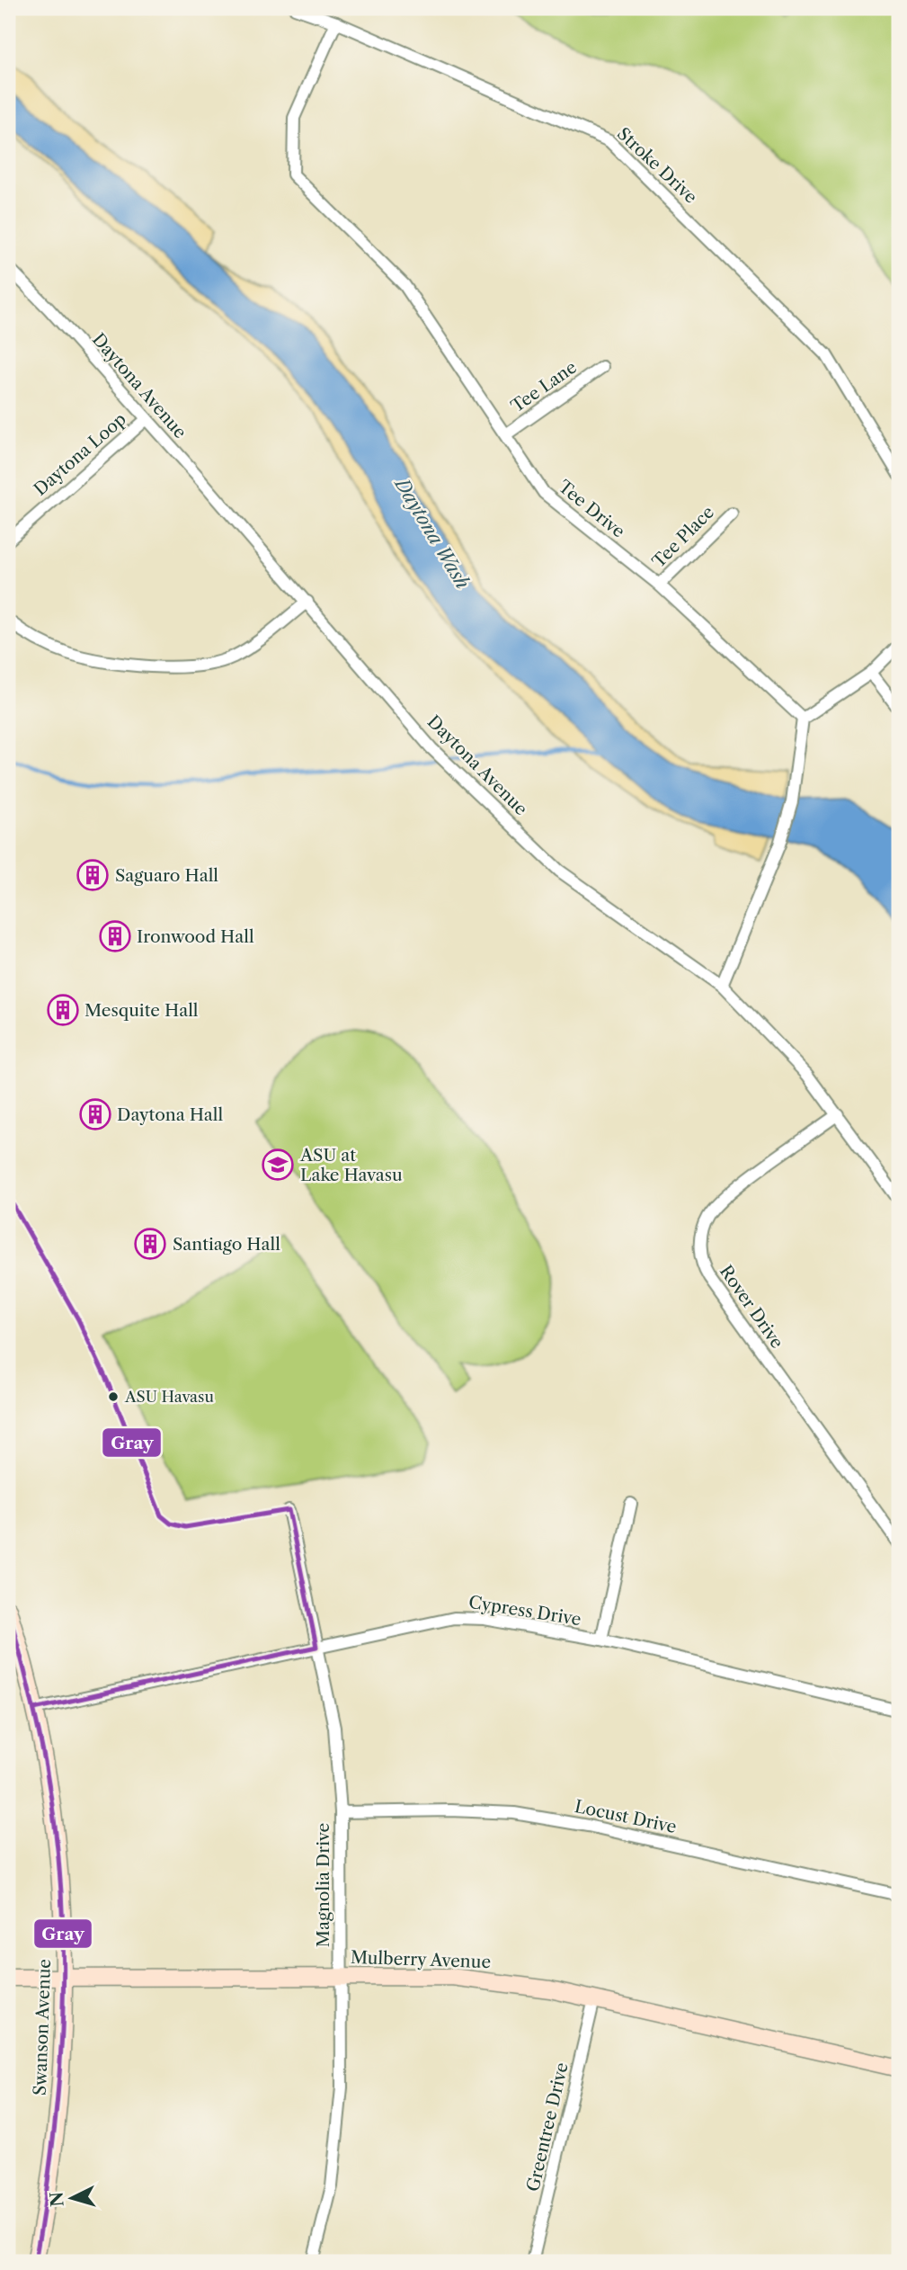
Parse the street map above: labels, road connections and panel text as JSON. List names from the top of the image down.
{
  "streets": {
    "street": [
      "Stroke Drive",
      "Daytona Avenue",
      "Tee Lane",
      "Daytona Loop",
      "Tee Drive",
      "Tee Place",
      "Rover Drive",
      "Cypress Drive",
      "Locust Drive",
      "Magnolia Drive",
      "Mulberry Avenue",
      "Swanson Avenue",
      "Greentree Drive"
    ]
  },
  "crossings": [
    ["Stroke Drive", "Tee Drive"],
    ["Daytona Avenue", "Daytona Loop"],
    ["Daytona Avenue", "Rover Drive"],
    ["Tee Lane", "Tee Drive"],
    ["Tee Drive", "Tee Place"],
    ["Cypress Drive", "Magnolia Drive"],
    ["Cypress Drive", "Swanson Avenue"],
    ["Locust Drive", "Magnolia Drive"],
    ["Magnolia Drive", "Mulberry Avenue"],
    ["Mulberry Avenue", "Swanson Avenue"],
    ["Mulberry Avenue", "Greentree Drive"]
  ],
  "water": ["Daytona Wash"],
  "places": {
    "building": [
      "Saguaro Hall",
      "Ironwood Hall",
      "Mesquite Hall",
      "Daytona Hall",
      "Santiago Hall"
    ],
    "school or university": ["ASU at Lake Havasu"],
    "other": ["ASU Havasu"]
  },
  "lines": ["transit line Gray"],
  "north": "left"
}
